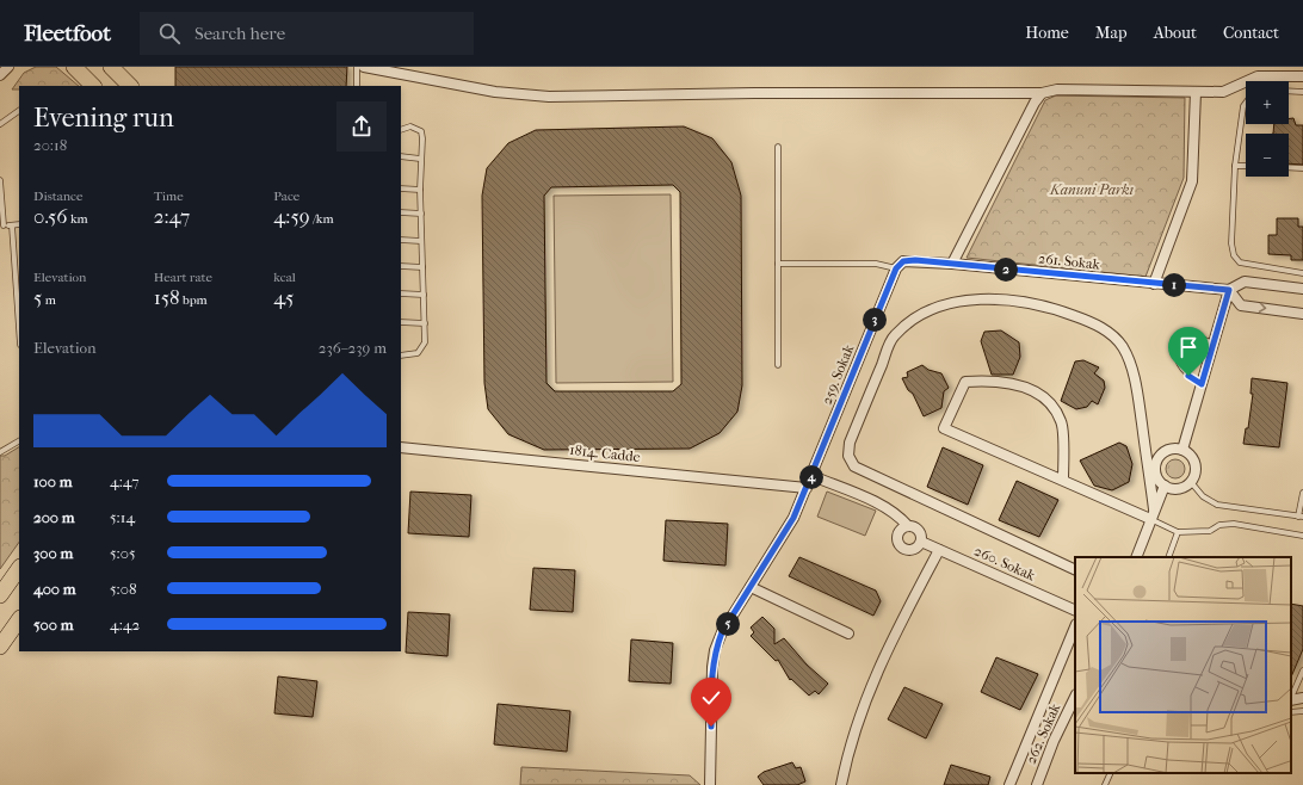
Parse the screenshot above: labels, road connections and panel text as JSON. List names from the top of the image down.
{
  "streets": {
    "street": [
      "261. Sokak",
      "259. Sokak",
      "1814. Cadde",
      "260. Sokak",
      "262. Sokak"
    ]
  },
  "crossings": [
    ["259. Sokak", "1814. Cadde"],
    ["259. Sokak", "260. Sokak"]
  ],
  "parks": ["Kanuni Parkı"],
  "page": {
    "header": "Fleetfoot",
    "search": "Search here",
    "nav": [
      "Home",
      "Map",
      "About",
      "Contact"
    ],
    "map_buttons": ["+", "−"],
    "heading": ["Evening run", "20:18"],
    "stats": [
      ["Distance", "0.56 km"],
      ["Time", "2:47"],
      ["Pace", "4:59 /km"],
      ["Elevation", "5 m"],
      ["Heart rate", "158 bpm"],
      ["kcal", "45"]
    ],
    "pins": [
      "2",
      "1",
      "3",
      "4",
      "5"
    ],
    "chart": ["Elevation", "236–239 m"],
    "list": [
      {
        "name": "100 m",
        "note": "4:47"
      },
      {
        "name": "200 m",
        "note": "5:14"
      },
      {
        "name": "300 m",
        "note": "5:05"
      },
      {
        "name": "400 m",
        "note": "5:08"
      },
      {
        "name": "500 m",
        "note": "4:42"
      }
    ]
  }
}
